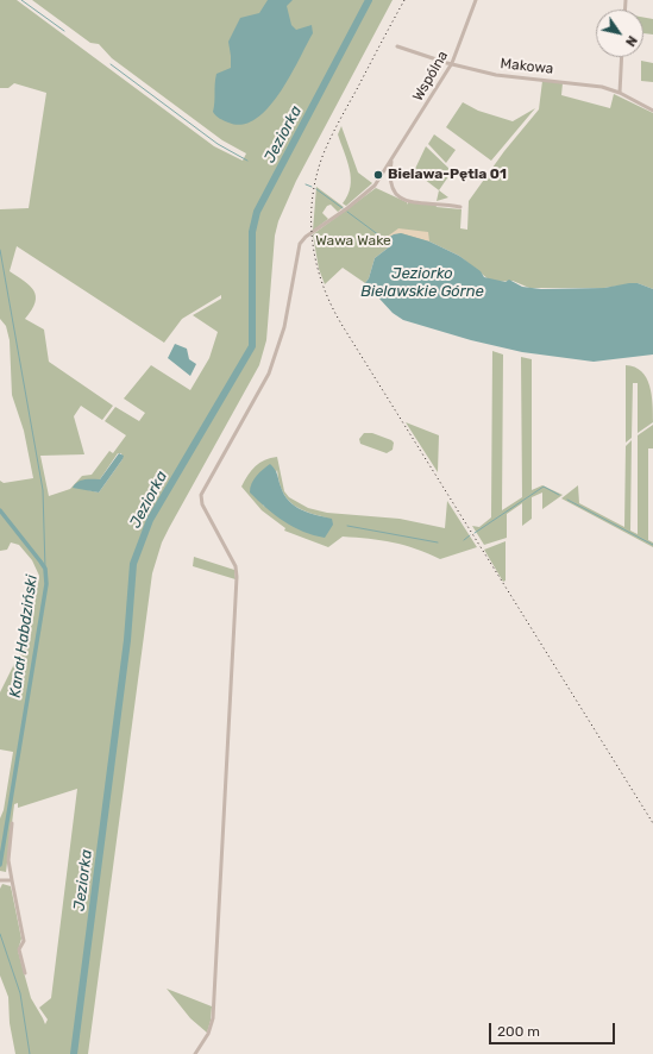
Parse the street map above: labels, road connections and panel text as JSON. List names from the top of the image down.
{
  "streets": {
    "street": ["Makowa", "Wspólna"]
  },
  "crossings": [
    ["Makowa", "Wspólna"]
  ],
  "water": ["Jeziorka", "Jeziorko Bielawskie Górne", "Kanał Habdziński"],
  "parks": ["Wawa Wake"],
  "places": ["Bielawa-Pętla 01"],
  "scale_bar": "200 m",
  "north": "bottom right"
}
